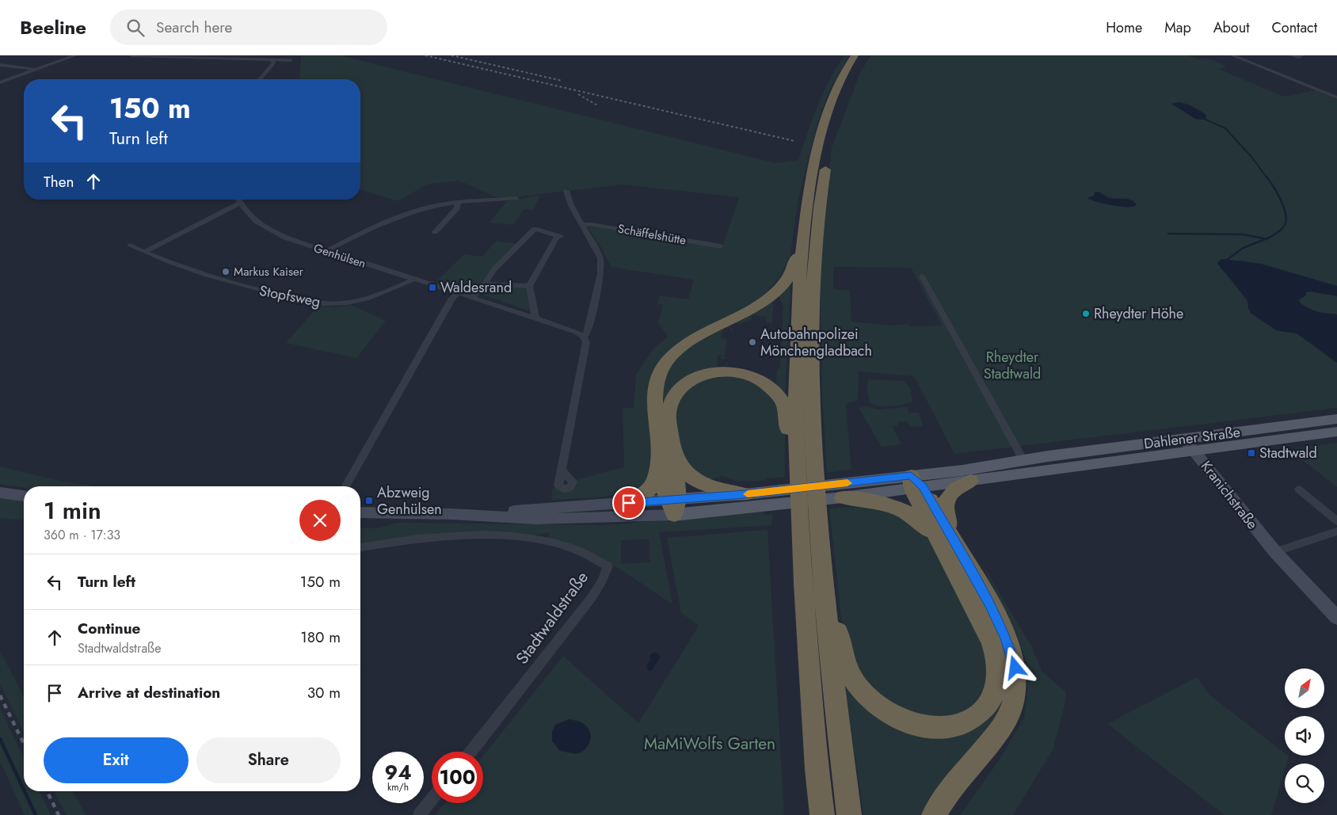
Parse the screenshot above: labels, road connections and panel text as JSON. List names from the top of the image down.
{
  "streets": {
    "main road": ["Dahlener Straße", "Kranichstraße"],
    "street": [
      "Schäffelshütte",
      "Genhülsen",
      "Stopfsweg",
      "Stadtwaldstraße"
    ]
  },
  "crossings": [
    ["Genhülsen", "Stopfsweg"],
    ["Dahlener Straße", "Kranichstraße"]
  ],
  "parks": ["Rheydter Stadtwald", "MaMiWolfs Garten"],
  "places": {
    "other": ["Markus Kaiser", "Rheydter Höhe", "Autobahnpolizei Mönchengladbach"],
    "transit": ["Waldesrand", "Stadtwald", "Abzweig Genhülsen"]
  },
  "north": "top right",
  "page": {
    "header": "Beeline",
    "search": "Search here",
    "nav": [
      "Home",
      "Map",
      "About",
      "Contact"
    ],
    "turn": ["150 m", "Turn left"],
    "then": "Then",
    "heading": ["1 min", "360 m · 17:33"],
    "list": [
      {
        "name": "Turn left",
        "value": "150 m"
      },
      {
        "name": "Continue",
        "note": "Stadtwaldstraße",
        "value": "180 m"
      },
      {
        "name": "Arrive at destination",
        "value": "30 m"
      }
    ],
    "buttons": ["Exit", "Share"],
    "speed": "94 km/h",
    "limit": "100"
  }
}
